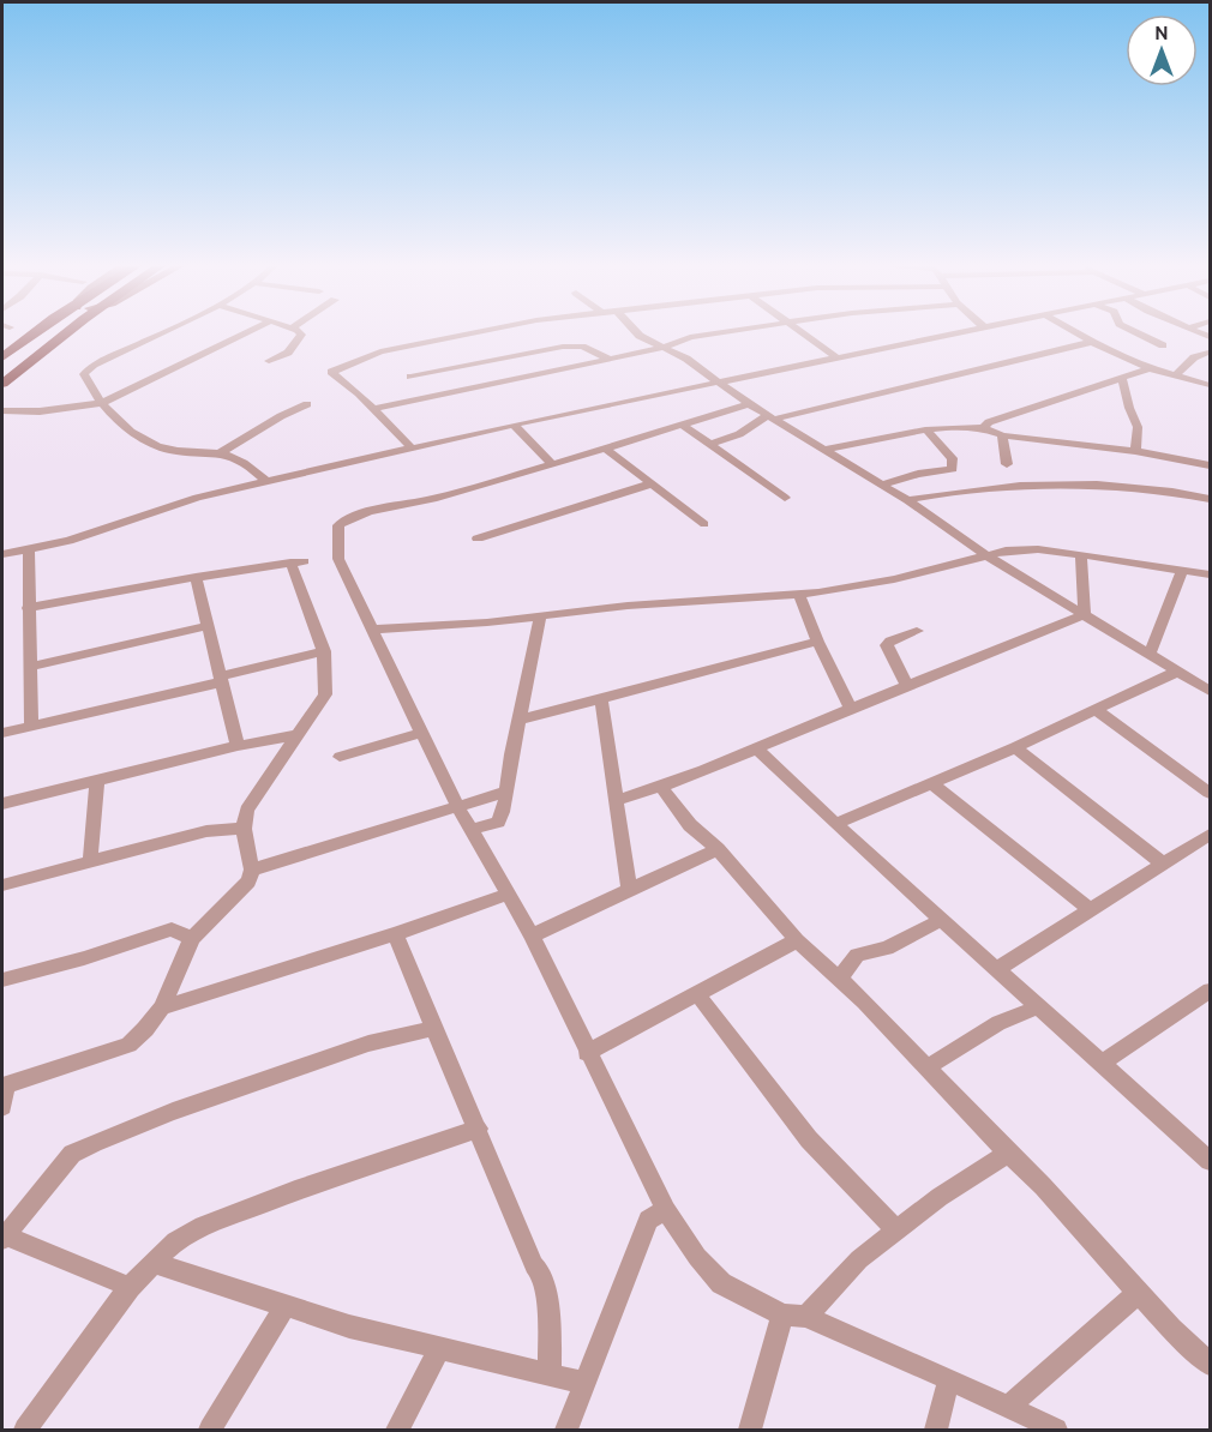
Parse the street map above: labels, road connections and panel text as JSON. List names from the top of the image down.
{
  "north": "top"
}
